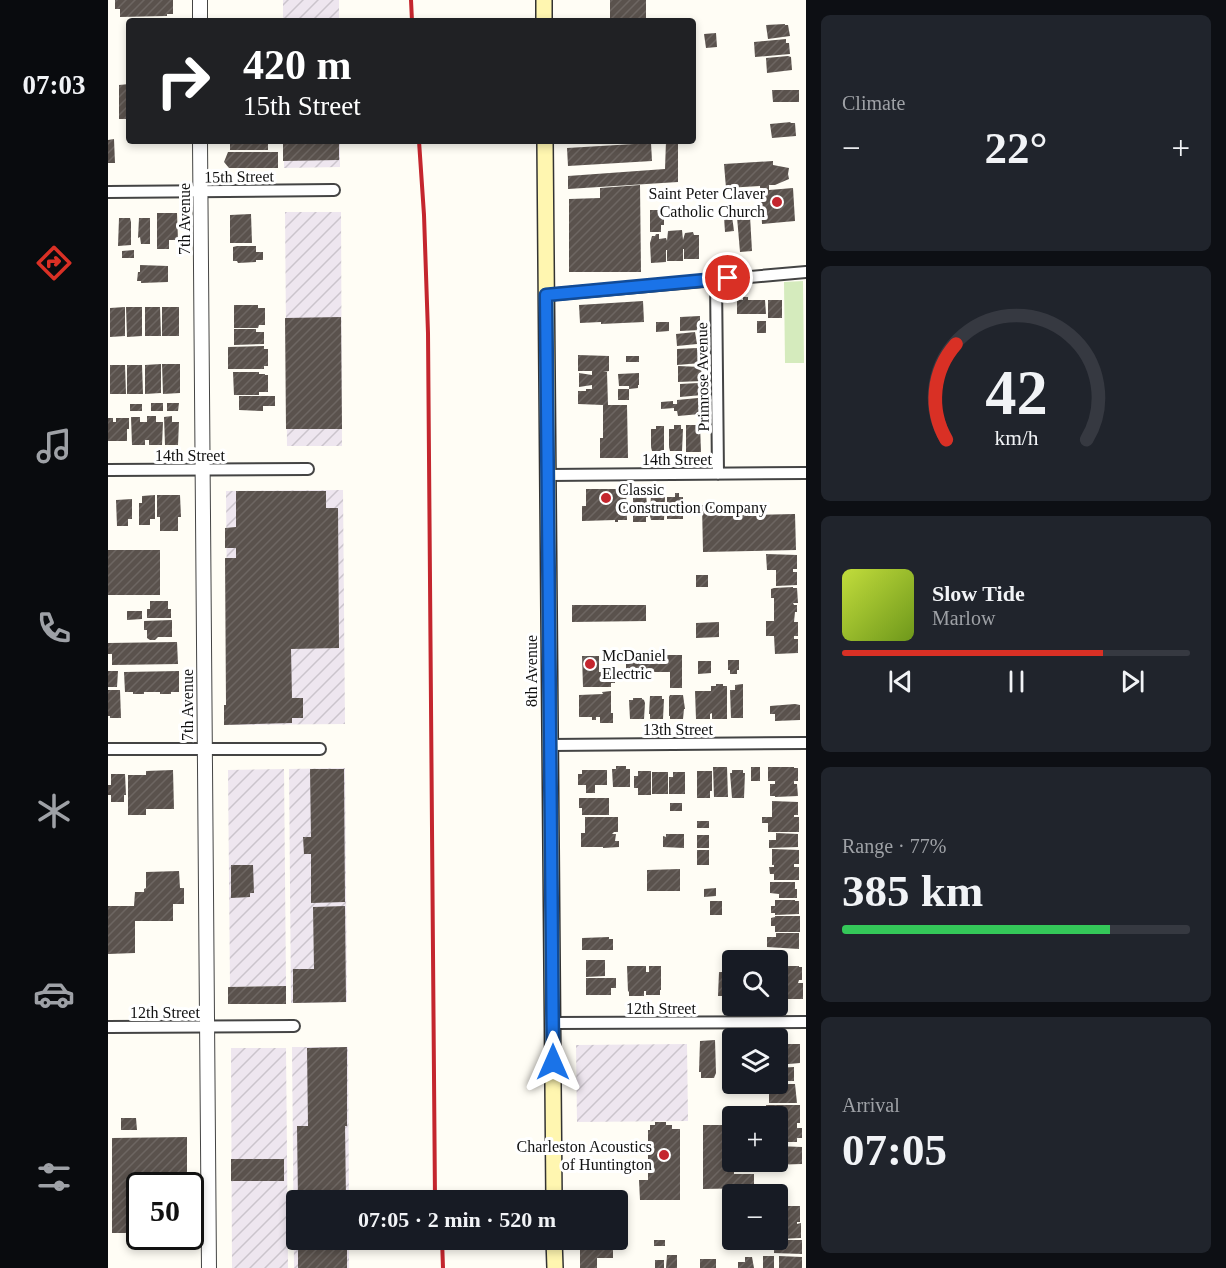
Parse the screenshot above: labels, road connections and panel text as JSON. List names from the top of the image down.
{
  "streets": {
    "main road": ["8th Avenue"],
    "street": [
      "15th Street",
      "7th Avenue",
      "Primrose Avenue",
      "14th Street",
      "13th Street",
      "12th Street"
    ]
  },
  "crossings": [
    ["15th Street", "7th Avenue"],
    ["7th Avenue", "14th Street"],
    ["7th Avenue", "12th Street"],
    ["Primrose Avenue", "14th Street"],
    ["14th Street", "8th Avenue"],
    ["8th Avenue", "13th Street"],
    ["8th Avenue", "12th Street"]
  ],
  "places": [
    "Saint Peter Claver Catholic Church",
    "Classic Construction Company",
    "McDaniel Electric",
    "Charleston Acoustics of Huntington"
  ],
  "page": {
    "tabs": "07:03",
    "tile": [
      "Climate",
      ["Range · 77%", "385 km"],
      ["Arrival", "07:05"]
    ],
    "turn": ["420 m", "15th Street"],
    "heat": ["−", "22°", "+"],
    "song": ["Slow Tide", "Marlow"],
    "map_buttons": ["+", "−"],
    "limit": "50",
    "trip": "07:05 · 2 min · 520 m",
    "gauge": ["42", "km/h"]
  }
}
